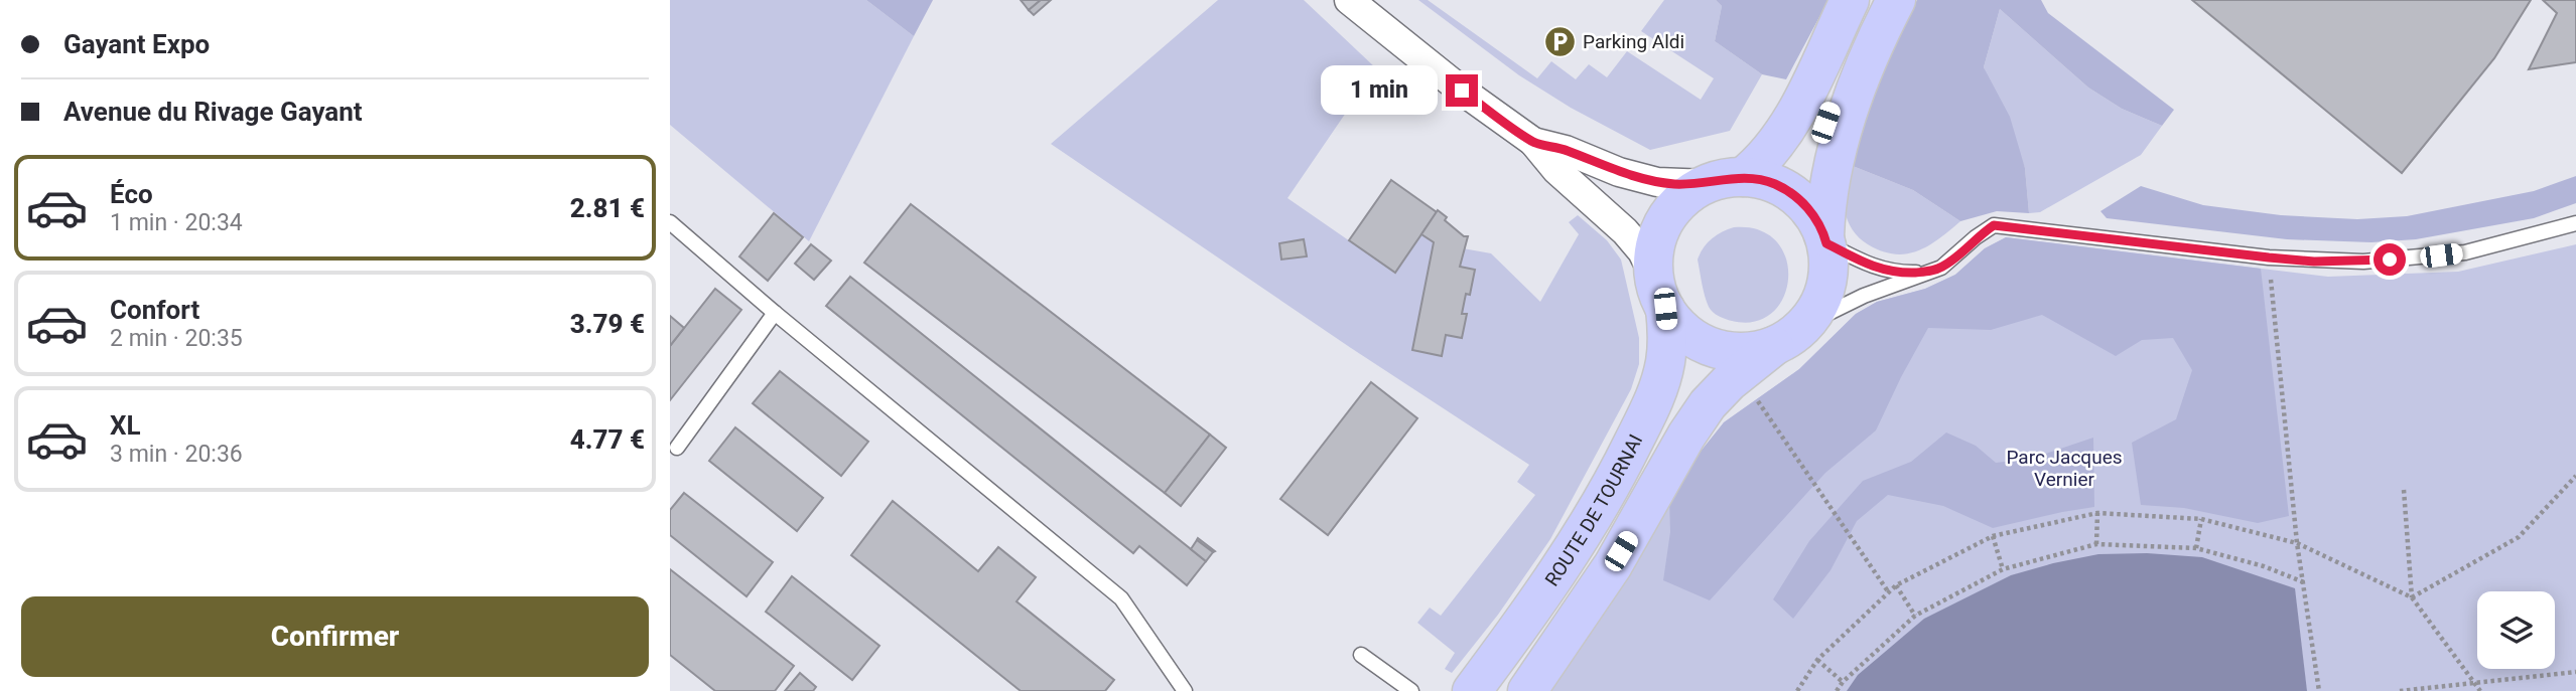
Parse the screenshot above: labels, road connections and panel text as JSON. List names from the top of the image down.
{
  "streets": {
    "main road": ["ROUTE DE TOURNAI"]
  },
  "parks": ["Parc Jacques Vernier"],
  "places": {
    "parking": ["Parking Aldi"]
  },
  "page": {
    "banner": ["Gayant Expo", "Avenue du Rivage Gayant"],
    "bubble": "1 min",
    "list": [
      {
        "name": "Éco",
        "note": "1 min · 20:34",
        "value": "2.81 €"
      },
      {
        "name": "Confort",
        "note": "2 min · 20:35",
        "value": "3.79 €"
      },
      {
        "name": "XL",
        "note": "3 min · 20:36",
        "value": "4.77 €"
      }
    ],
    "buttons": "Confirmer"
  }
}
